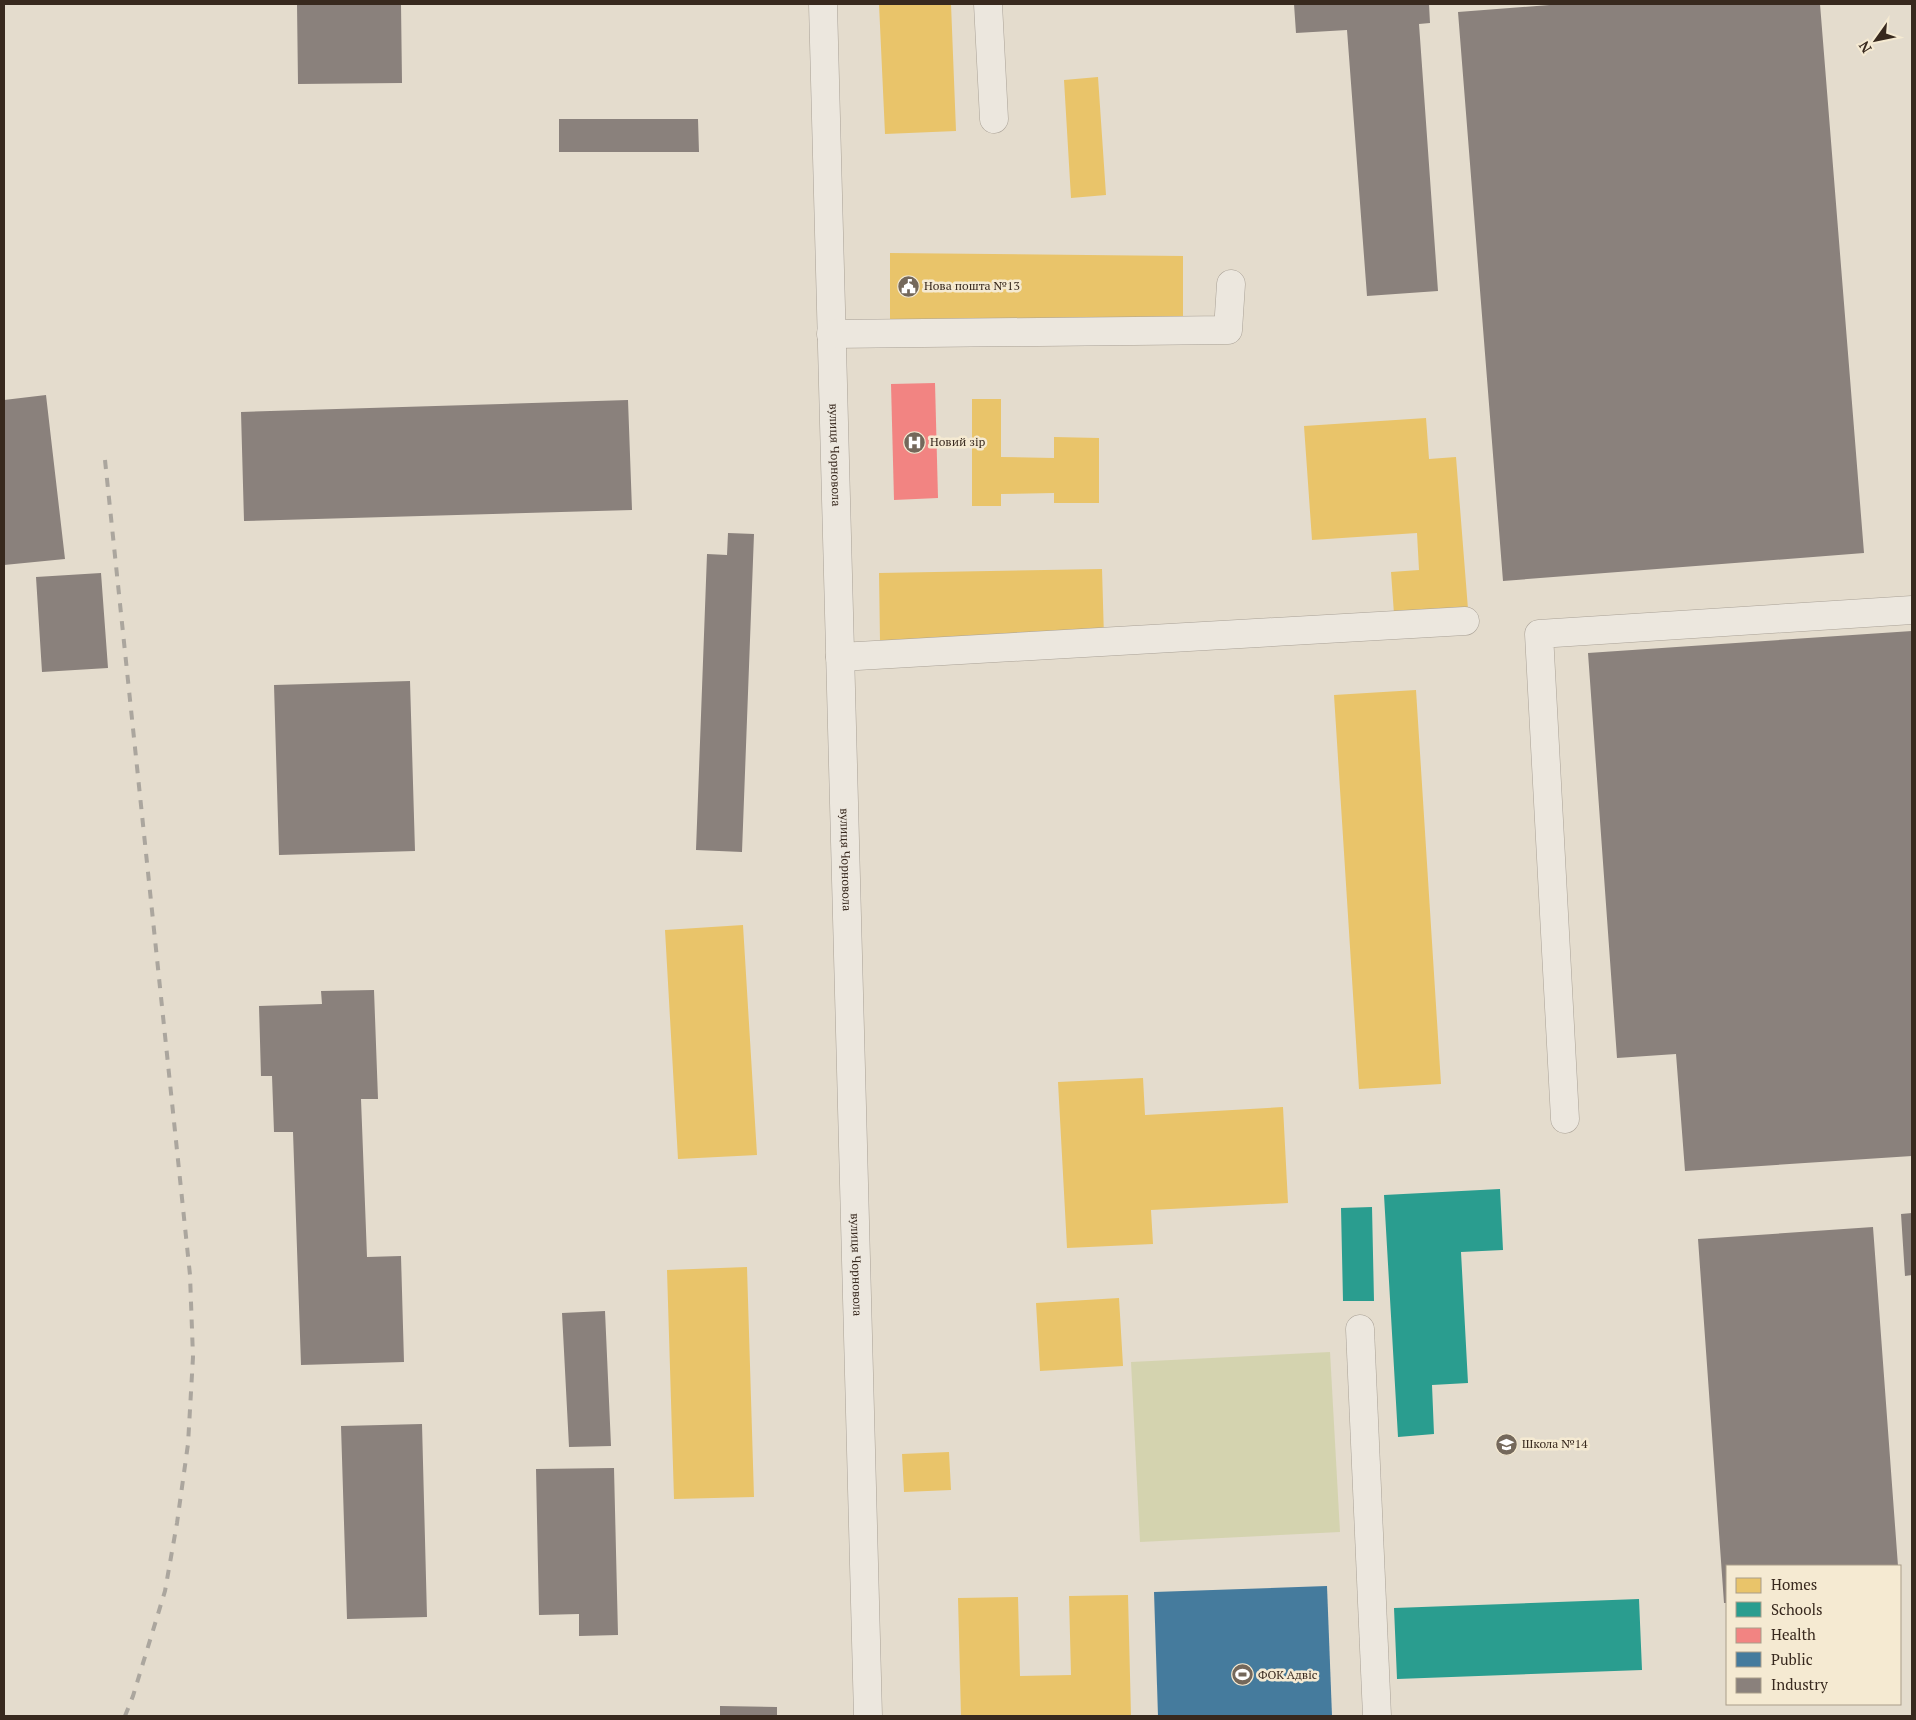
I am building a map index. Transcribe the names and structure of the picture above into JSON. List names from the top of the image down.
{
  "streets": {
    "street": ["вулиця Чорновола"]
  },
  "places": {
    "public building": ["Нова пошта №13"],
    "hospital": ["Новий зір"],
    "school or university": ["Школа №14"],
    "sports": ["ФОК Адвіс"]
  },
  "legend": [
    "Homes",
    "Schools",
    "Health",
    "Public",
    "Industry"
  ],
  "north": "bottom left"
}
